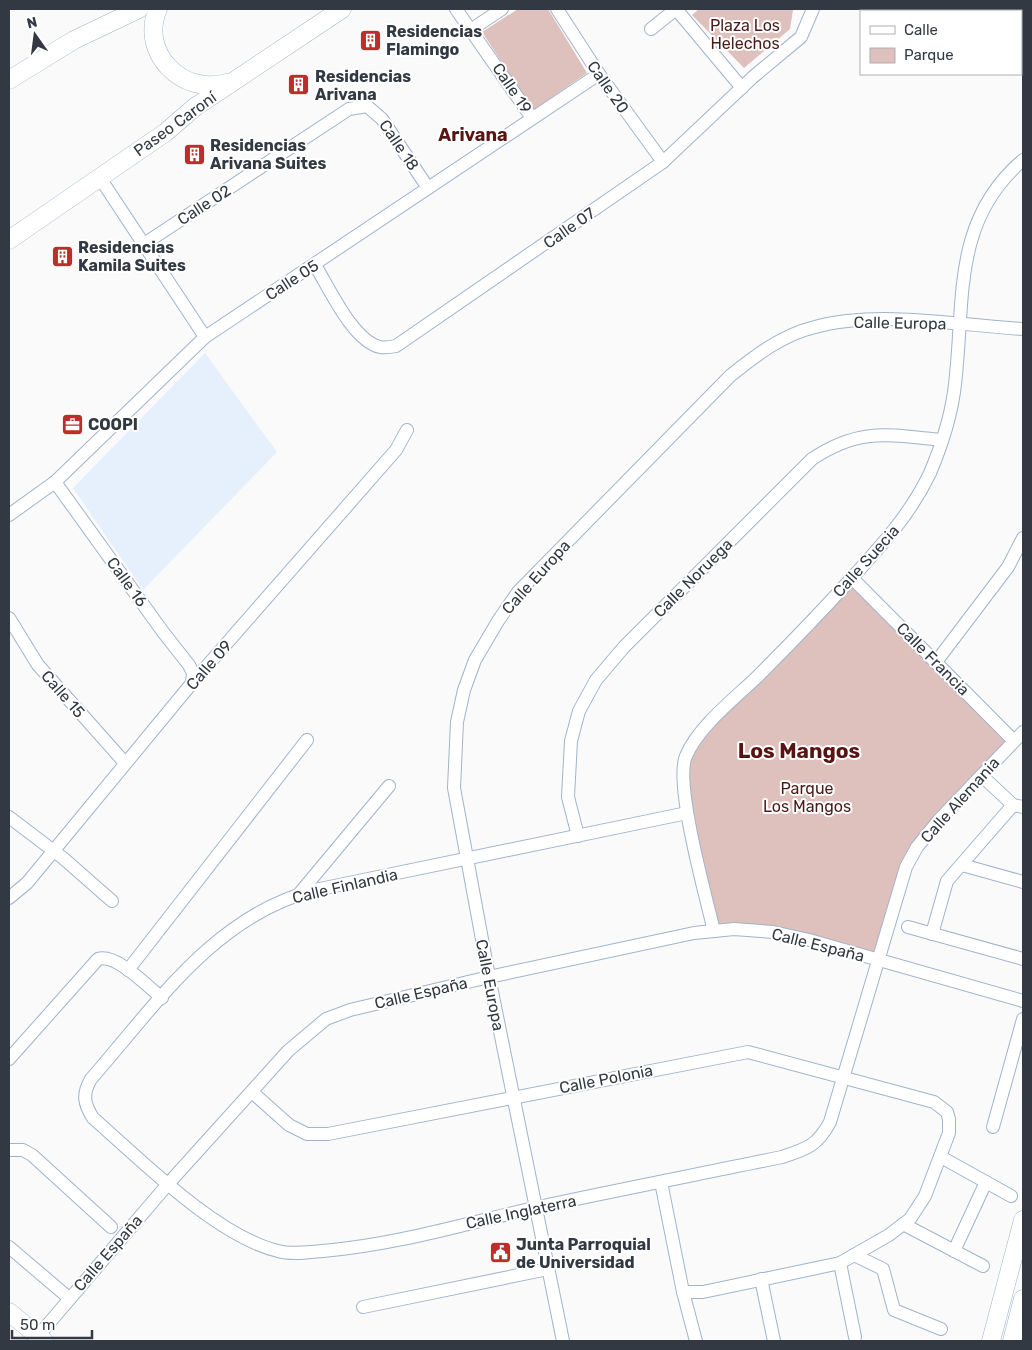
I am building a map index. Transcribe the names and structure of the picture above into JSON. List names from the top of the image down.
{
  "streets": {
    "street": [
      "Calle 20",
      "Calle 19",
      "Paseo Caroní",
      "Calle 18",
      "Calle 02",
      "Calle 07",
      "Calle 05",
      "Calle Europa",
      "Calle Suecia",
      "Calle Noruega",
      "Calle 16",
      "Calle Francia",
      "Calle 09",
      "Calle 15",
      "Calle Alemania",
      "Calle Finlandia",
      "Calle España",
      "Calle Polonia",
      "Calle Inglaterra"
    ]
  },
  "crossings": [
    ["Calle 20", "Calle 07"],
    ["Calle 20", "Calle 05"],
    ["Calle 19", "Calle 05"],
    ["Calle 18", "Calle 02"],
    ["Calle 18", "Calle 05"],
    ["Calle 07", "Calle 05"],
    ["Calle 05", "Calle 16"],
    ["Calle Europa", "Calle Suecia"],
    ["Calle Europa", "Calle Finlandia"],
    ["Calle Europa", "Calle España"],
    ["Calle Europa", "Calle Polonia"],
    ["Calle Europa", "Calle Inglaterra"],
    ["Calle Suecia", "Calle Noruega"],
    ["Calle Suecia", "Calle Francia"],
    ["Calle Suecia", "Calle Finlandia"],
    ["Calle Suecia", "Calle España"],
    ["Calle Noruega", "Calle Finlandia"],
    ["Calle 16", "Calle 09"],
    ["Calle Francia", "Calle Alemania"],
    ["Calle 09", "Calle 15"],
    ["Calle Alemania", "Calle España"],
    ["Calle Alemania", "Calle Inglaterra"],
    ["Calle Finlandia", "Calle Inglaterra"],
    ["Calle España", "Calle Polonia"],
    ["Calle España", "Calle Inglaterra"],
    ["Calle Polonia", "Calle Inglaterra"]
  ],
  "districts": ["Arivana", "Los Mangos"],
  "parks": ["Plaza Los Helechos", "Parque Los Mangos"],
  "places": {
    "building": [
      "Residencias Flamingo",
      "Residencias Arivana",
      "Residencias Arivana Suites",
      "Residencias Kamila Suites"
    ],
    "office": ["COOPI"],
    "public building": ["Junta Parroquial de Universidad"]
  },
  "legend": ["Calle", "Parque"],
  "scale_bar": "50 m",
  "north": "top"
}
